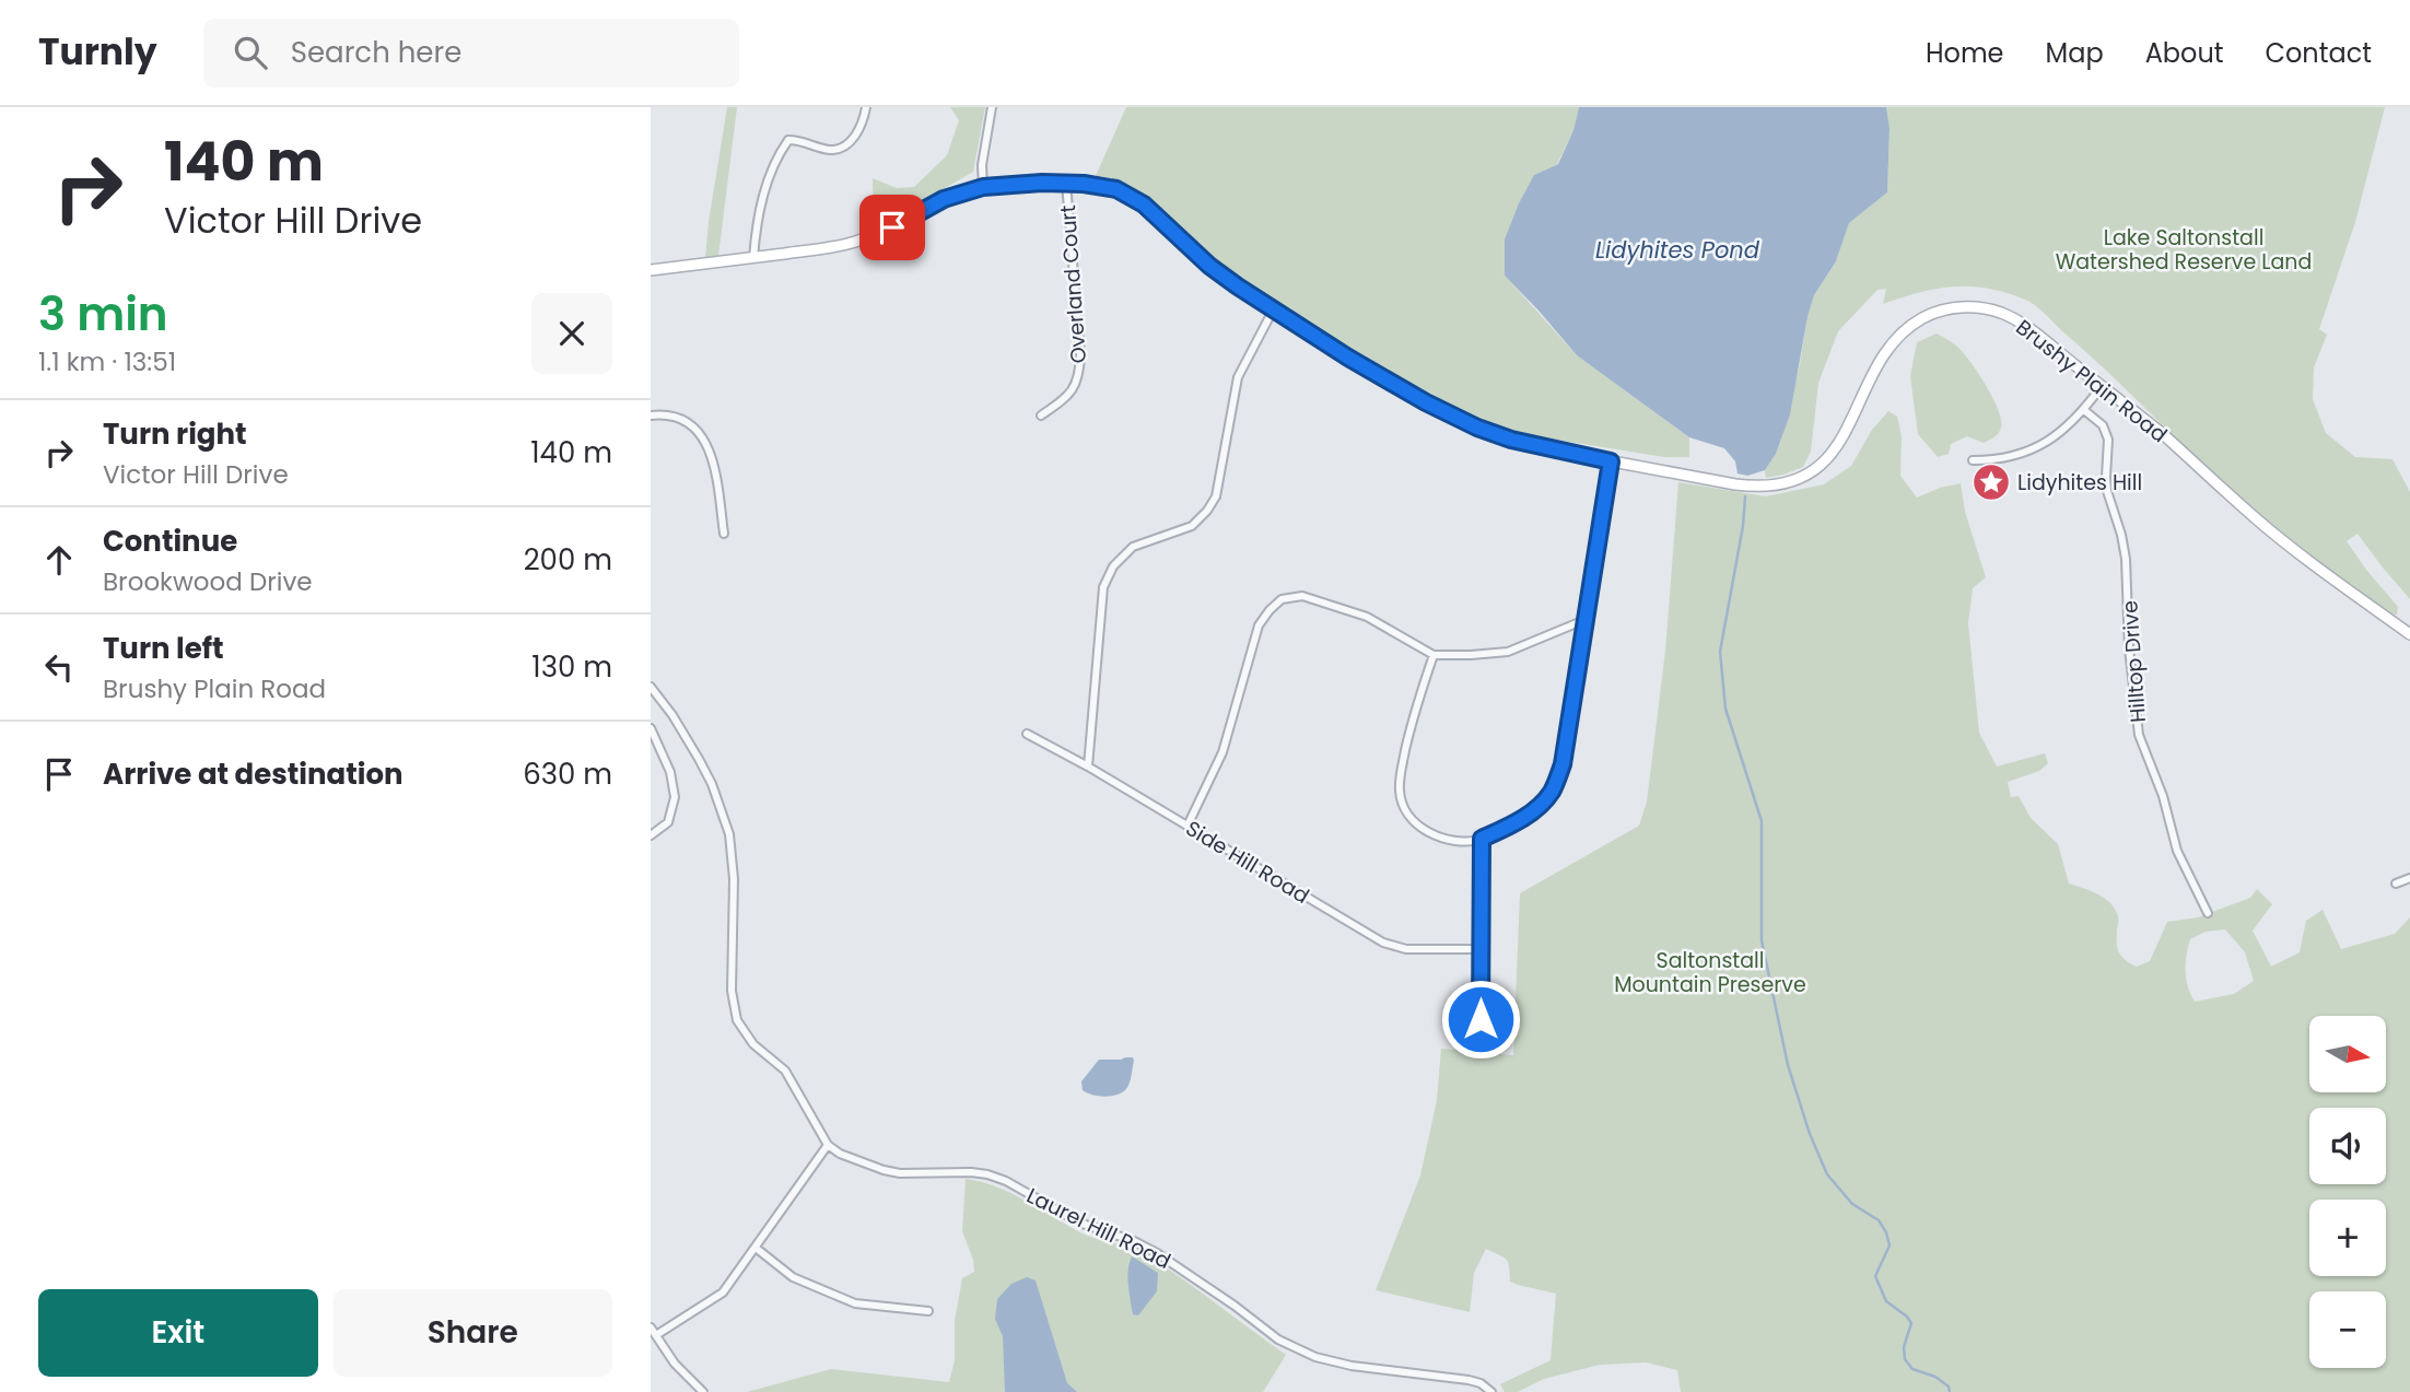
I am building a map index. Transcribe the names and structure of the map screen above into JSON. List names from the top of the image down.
{
  "streets": {
    "main road": ["Brushy Plain Road"],
    "street": [
      "Overland Court",
      "Hilltop Drive",
      "Side Hill Road",
      "Laurel Hill Road"
    ]
  },
  "crossings": [
    ["Overland Court", "Brushy Plain Road"]
  ],
  "water": ["Lidyhites Pond"],
  "parks": ["Lake Saltonstall Watershed Reserve Land", "Saltonstall Mountain Preserve"],
  "places": {
    "place": ["Lidyhites Hill"]
  },
  "north": "right",
  "page": {
    "header": "Turnly",
    "search": "Search here",
    "nav": [
      "Home",
      "Map",
      "About",
      "Contact"
    ],
    "turn": ["140 m", "Victor Hill Drive"],
    "heading": ["3 min", "1.1 km · 13:51"],
    "list": [
      {
        "name": "Turn right",
        "note": "Victor Hill Drive",
        "value": "140 m"
      },
      {
        "name": "Continue",
        "note": "Brookwood Drive",
        "value": "200 m"
      },
      {
        "name": "Turn left",
        "note": "Brushy Plain Road",
        "value": "130 m"
      },
      {
        "name": "Arrive at destination",
        "value": "630 m"
      }
    ],
    "map_buttons": ["+", "−"],
    "buttons": ["Exit", "Share"]
  }
}
